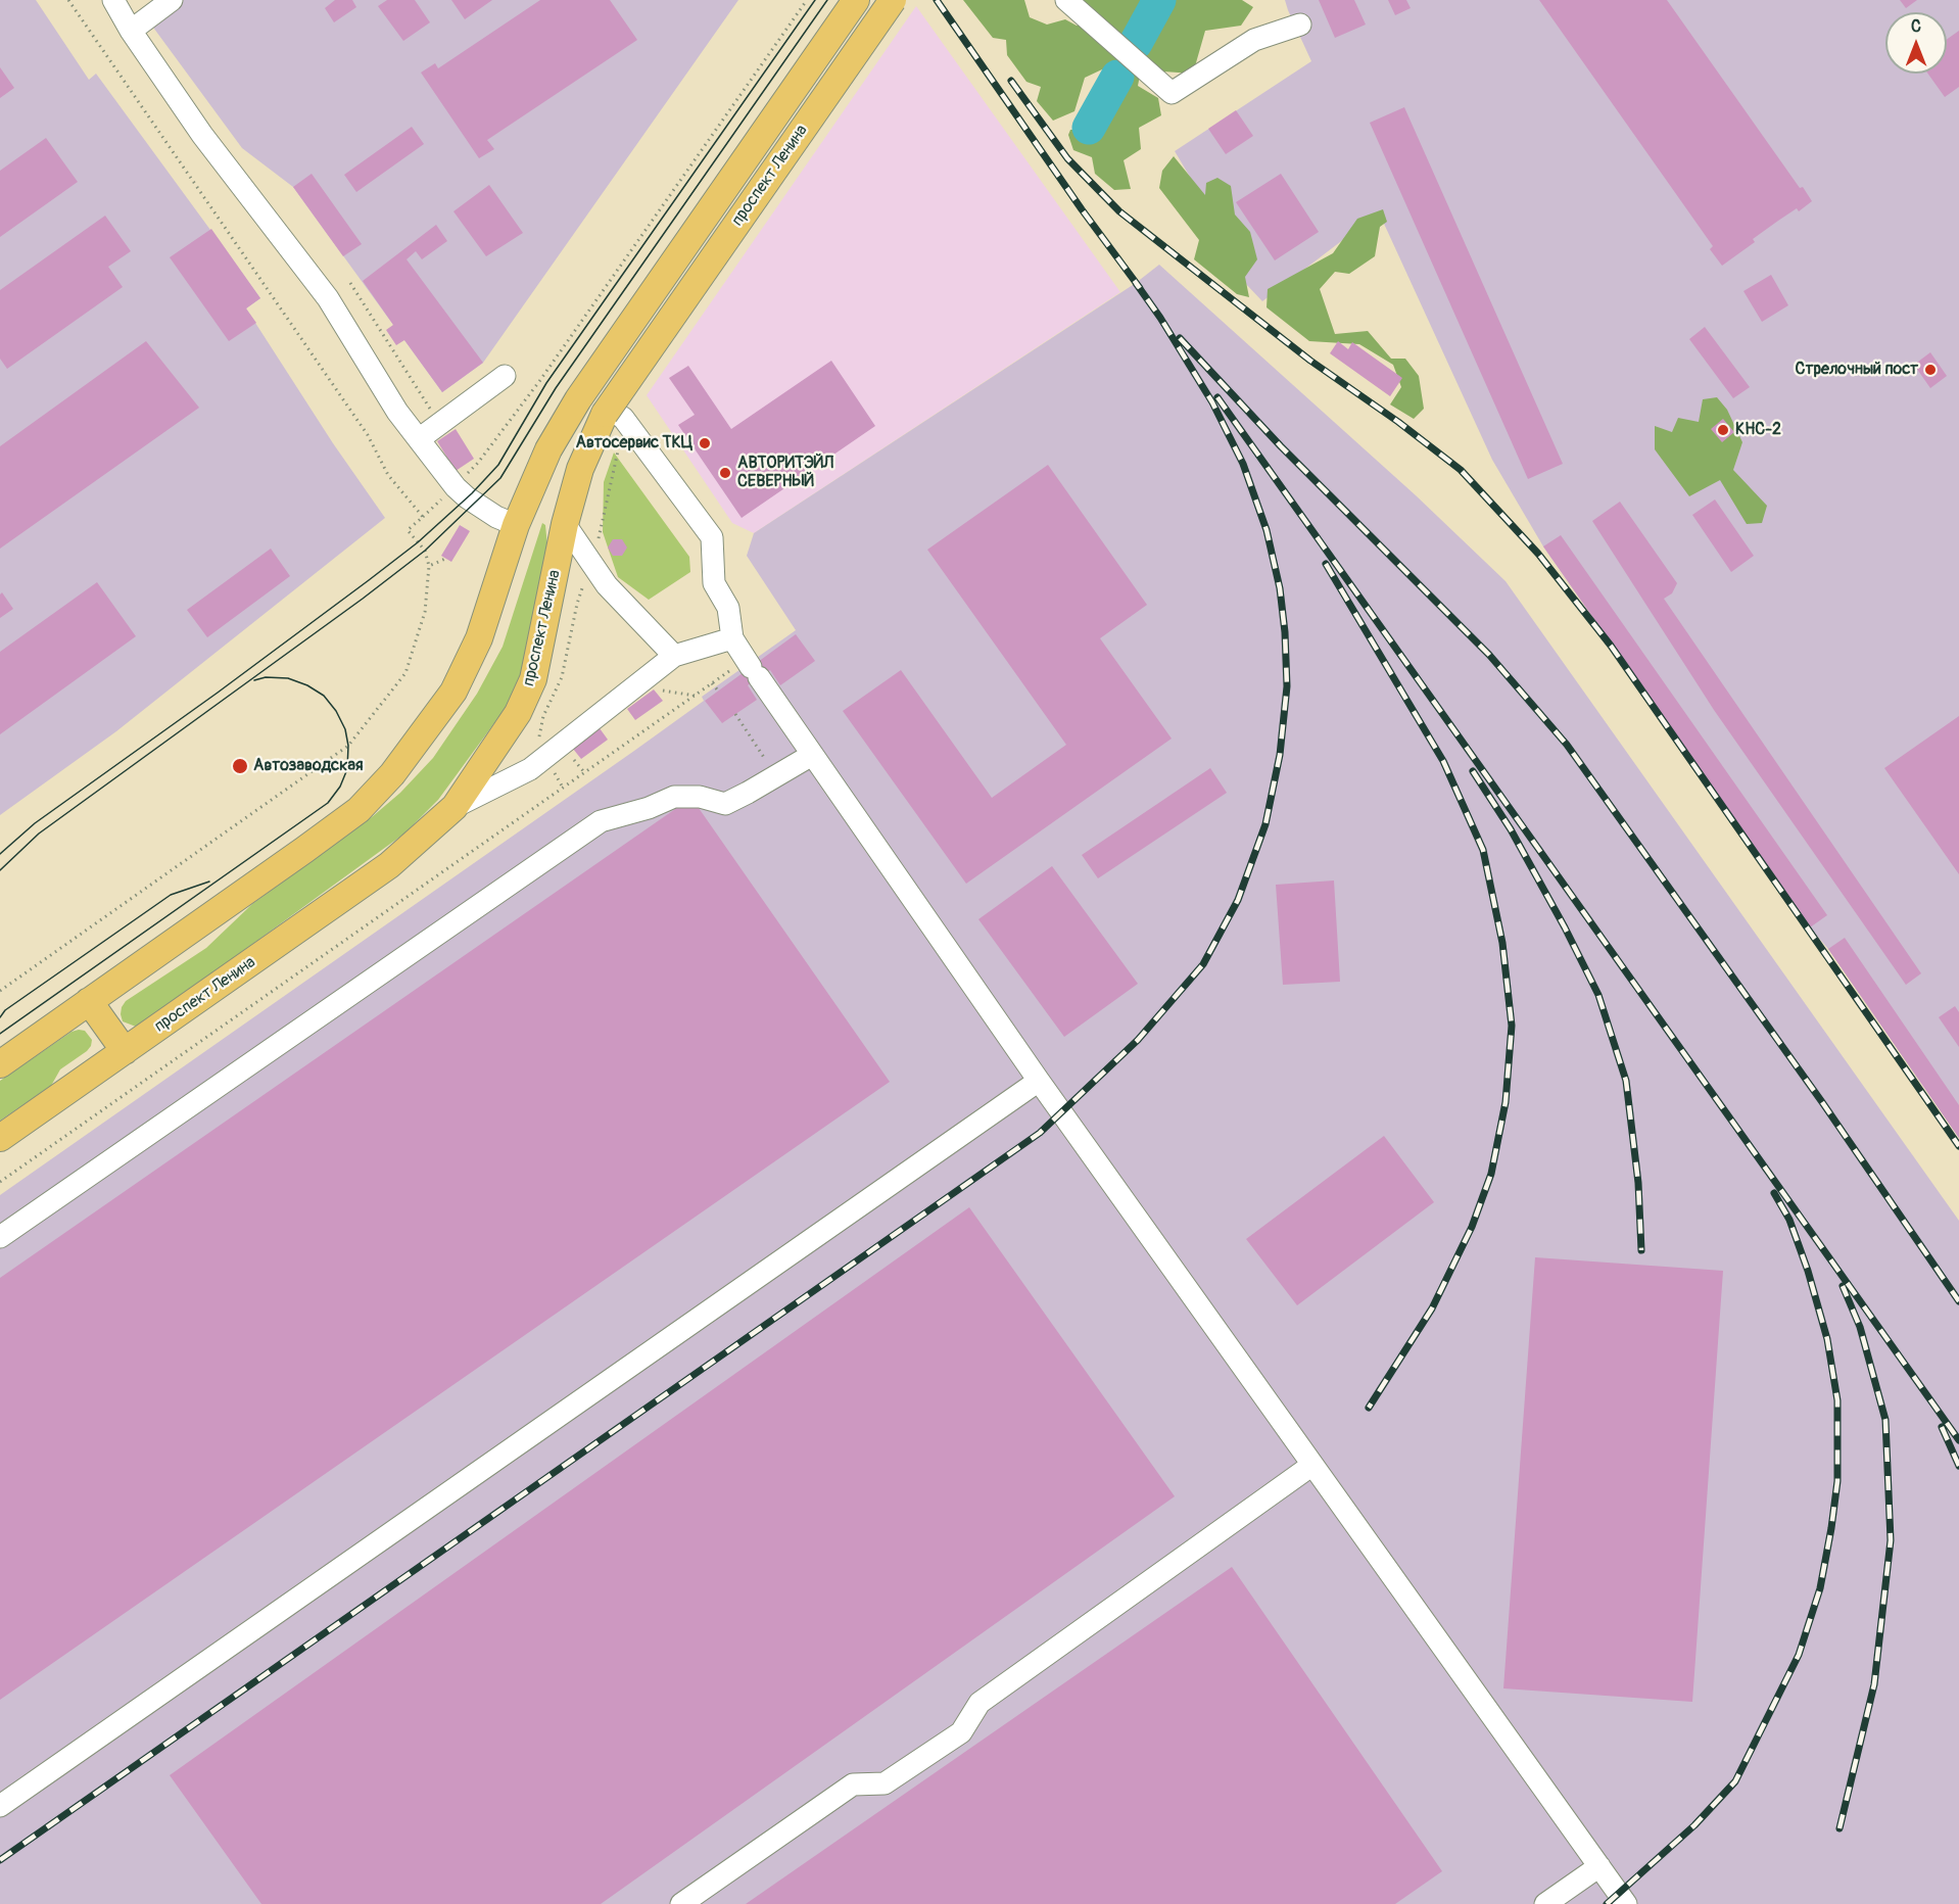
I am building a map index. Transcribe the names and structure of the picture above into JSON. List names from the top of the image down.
{
  "streets": {
    "main road": ["проспект Ленина"]
  },
  "places": [
    "Стрелочный пост",
    "КНС-2",
    "Автосервис ТКЦ",
    "АВТОРИТЭЙЛ СЕВЕРНЫЙ",
    "Автозаводская"
  ],
  "north": "top"
}
